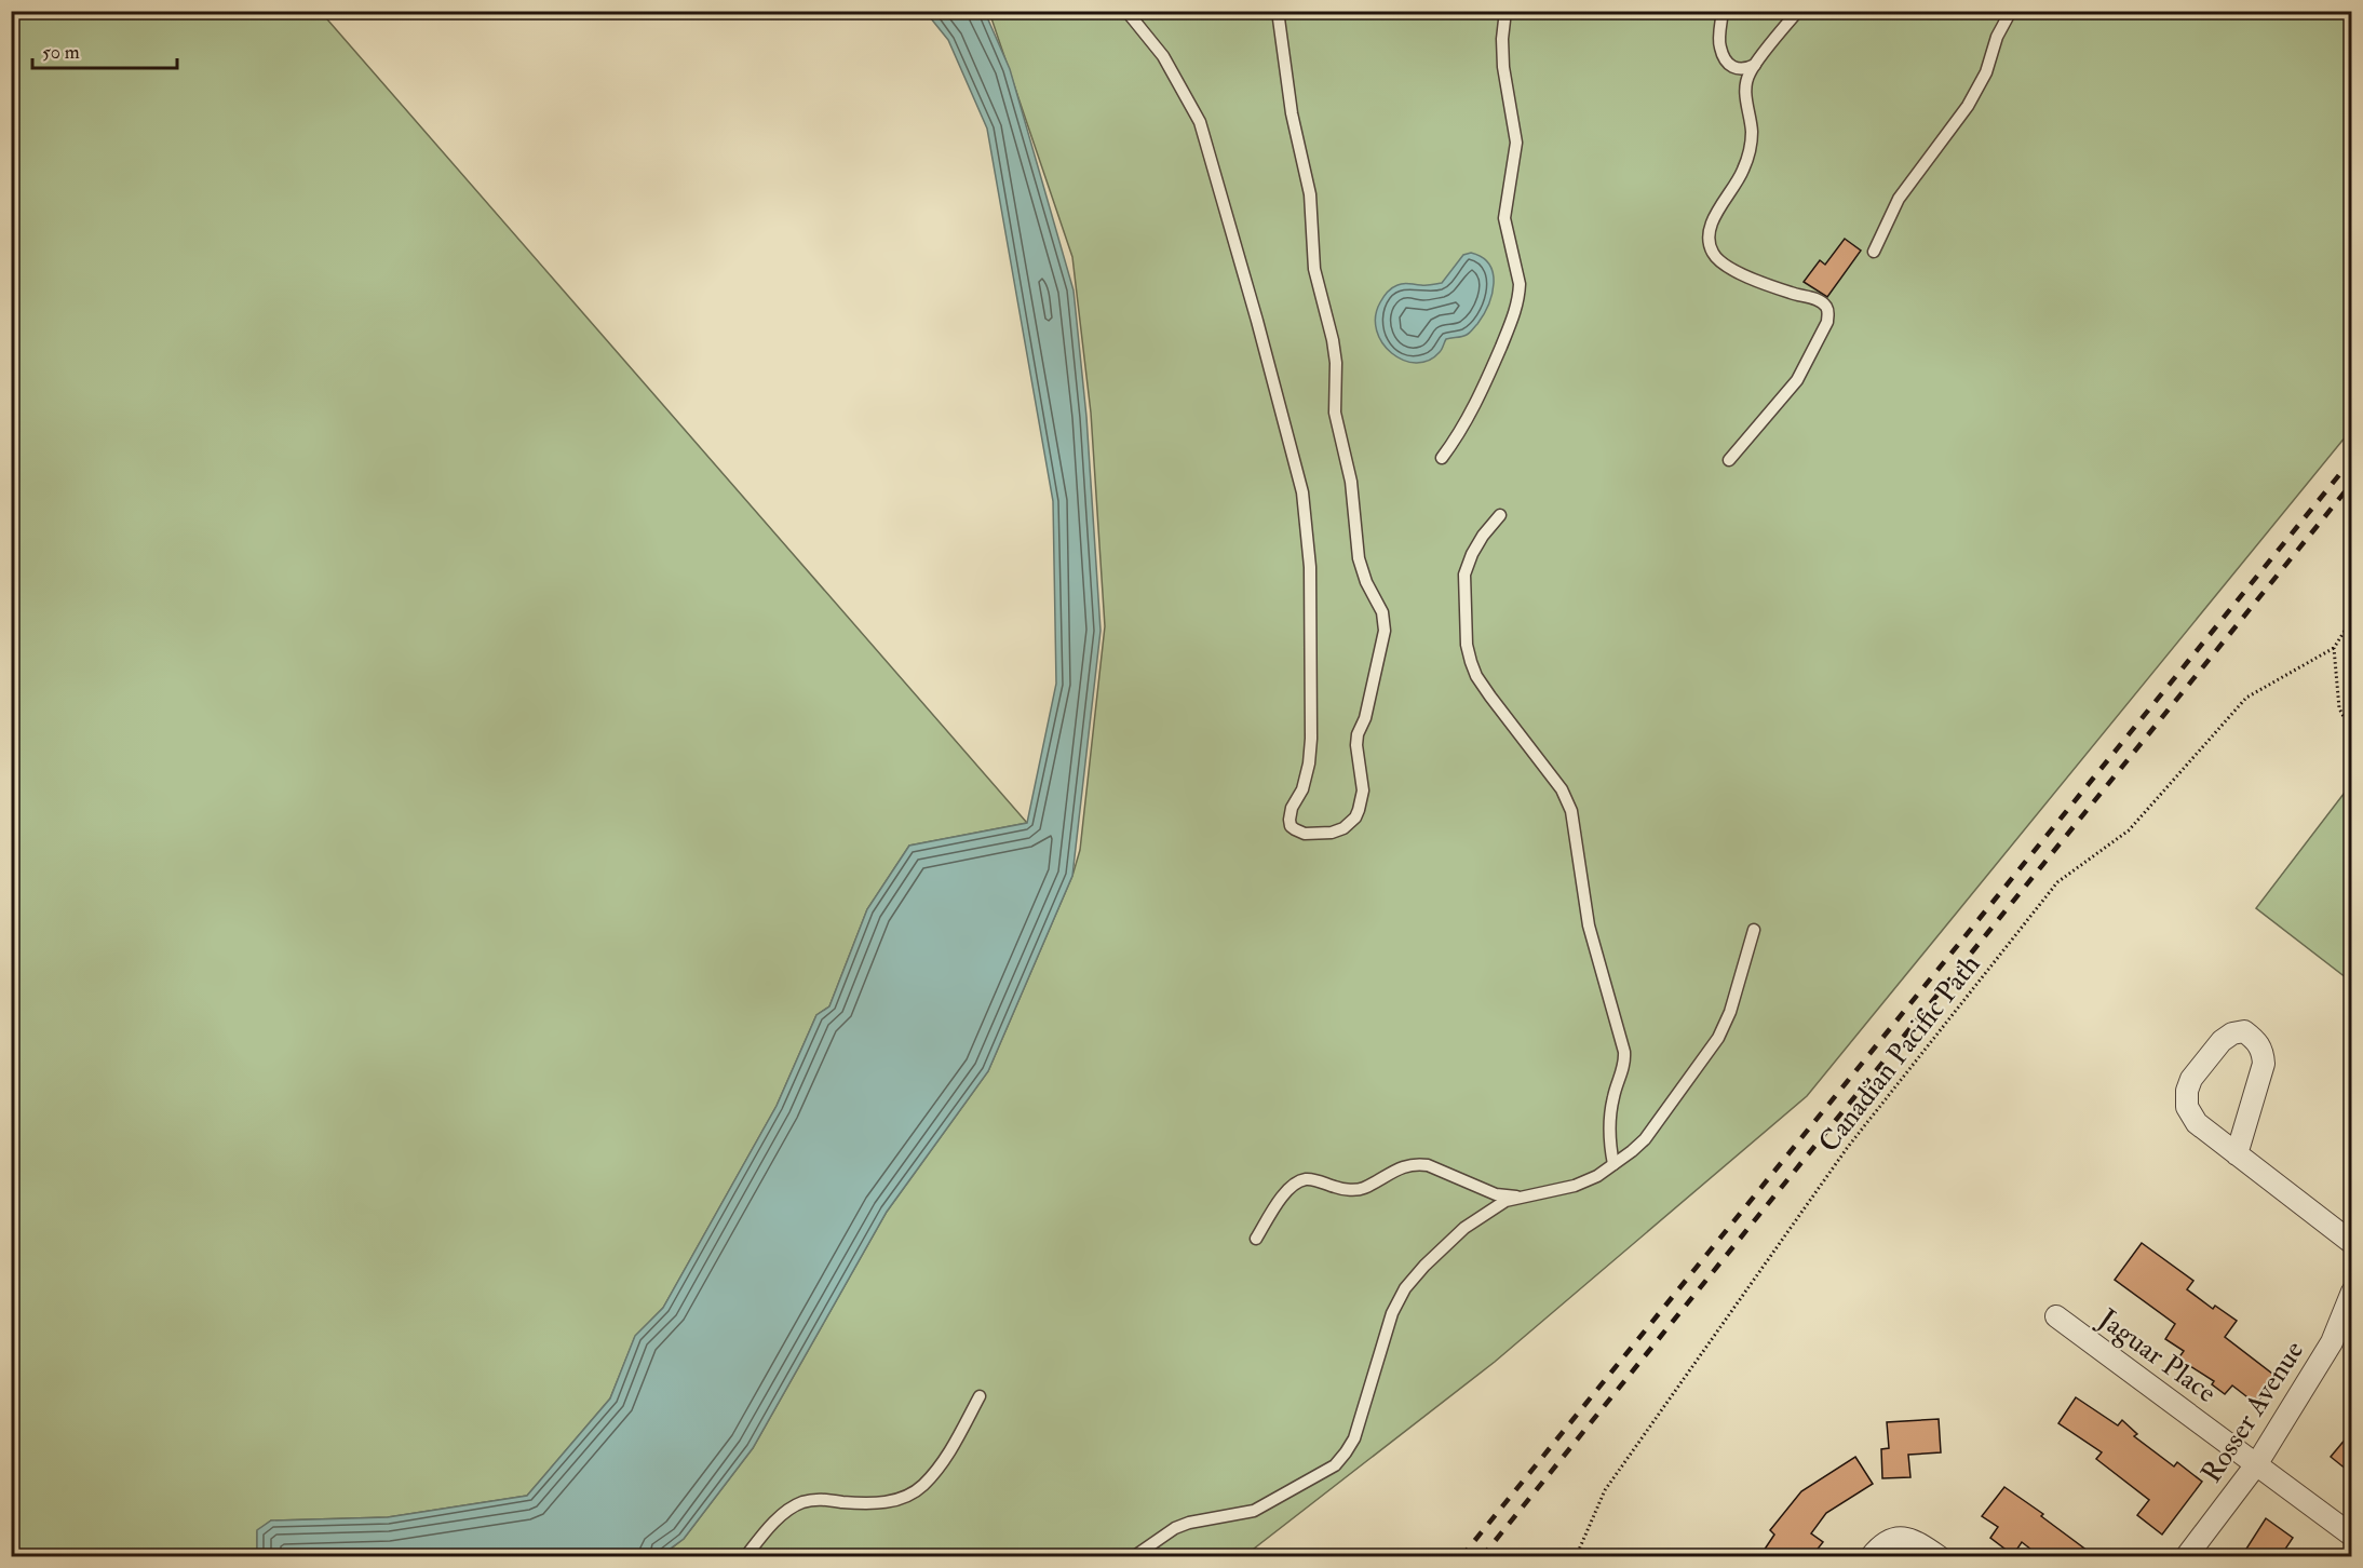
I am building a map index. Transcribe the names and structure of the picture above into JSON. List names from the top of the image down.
{
  "streets": {
    "street": ["Jaguar Place", "Rosser Avenue"],
    "path": ["Canadian Pacific Path"]
  },
  "crossings": [
    ["Jaguar Place", "Rosser Avenue"]
  ],
  "scale_bar": "50 m"
}
